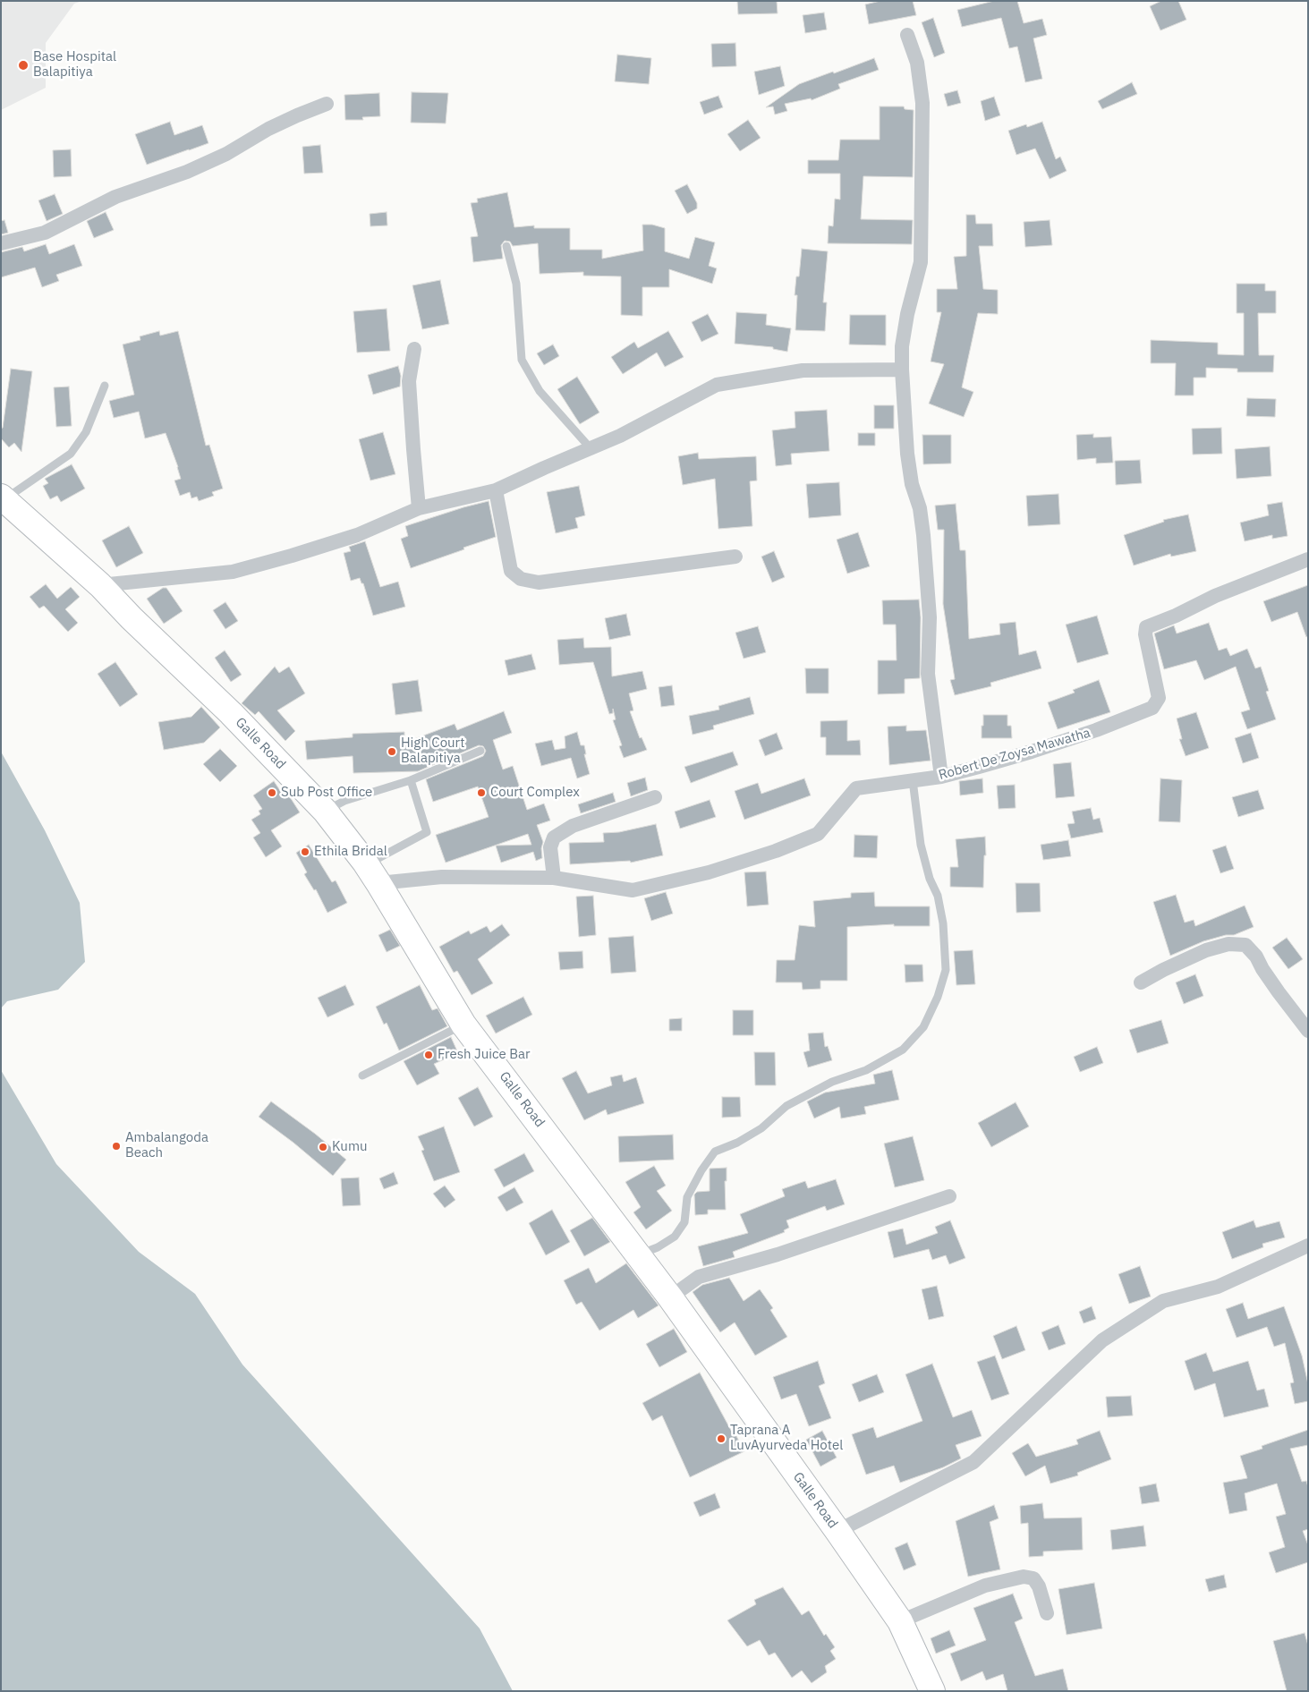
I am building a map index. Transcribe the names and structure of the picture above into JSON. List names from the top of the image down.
{
  "streets": {
    "highway": ["Galle Road"],
    "street": ["Robert De Zoysa Mawatha"]
  },
  "crossings": [
    ["Galle Road", "Robert De Zoysa Mawatha"]
  ],
  "places": [
    "Base Hospital Balapitiya",
    "High Court Balapitiya",
    "Sub Post Office",
    "Court Complex",
    "Ethila Bridal",
    "Fresh Juice Bar",
    "Ambalangoda Beach",
    "Kumu",
    "Taprana A LuvAyurveda Hotel"
  ]
}
